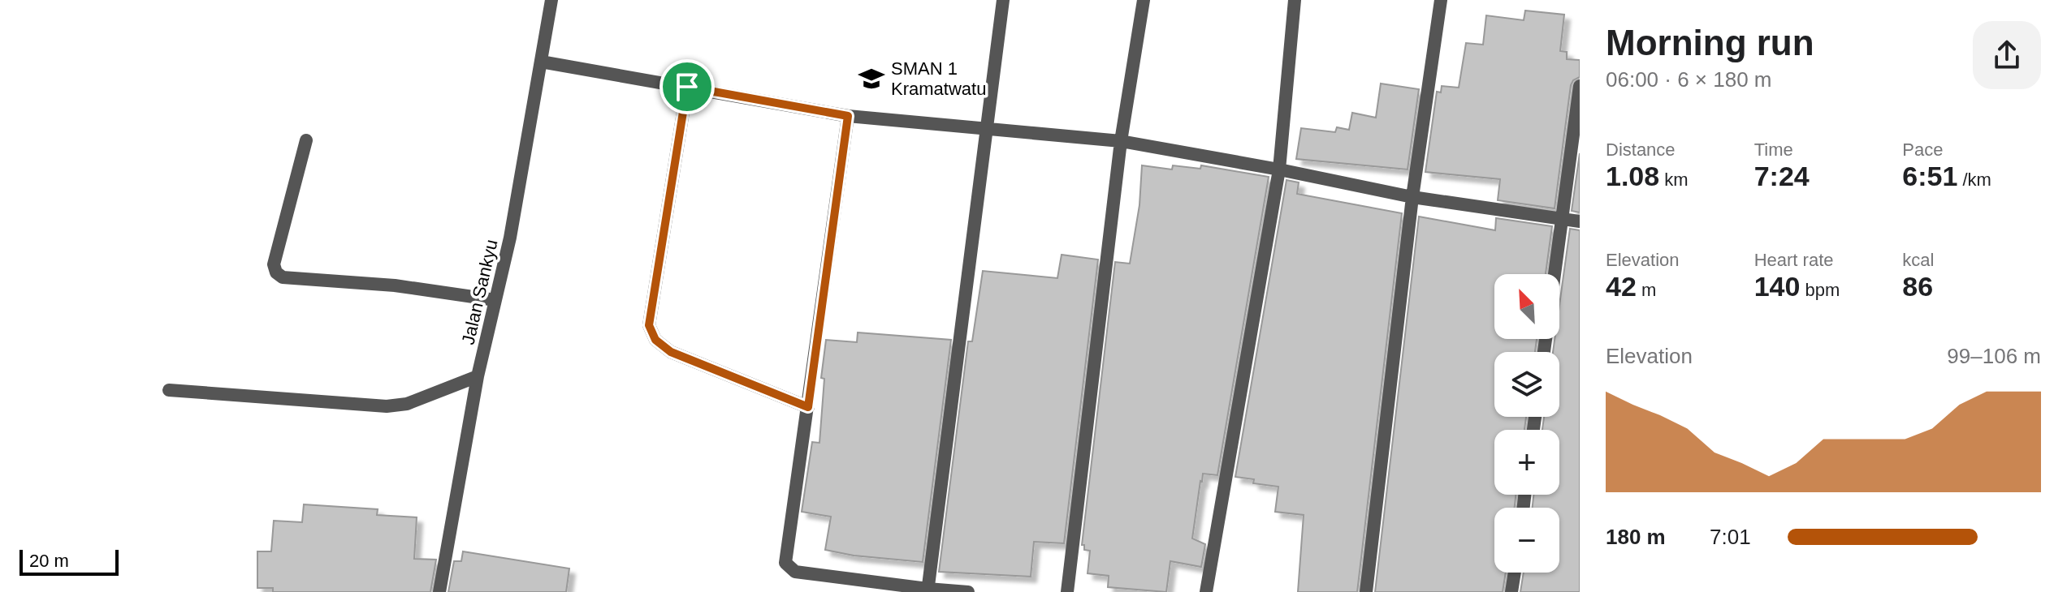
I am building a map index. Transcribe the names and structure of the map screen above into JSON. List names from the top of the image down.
{
  "streets": {
    "street": ["Jalan Sankyu"]
  },
  "places": {
    "school or university": ["SMAN 1 Kramatwatu"]
  },
  "scale_bar": "20 m",
  "north": "top left",
  "page": {
    "heading": ["Morning run", "06:00 · 6 × 180 m"],
    "stats": [
      ["Distance", "1.08 km"],
      ["Time", "7:24"],
      ["Pace", "6:51 /km"],
      ["Elevation", "42 m"],
      ["Heart rate", "140 bpm"],
      ["kcal", "86"]
    ],
    "map_buttons": ["+", "−"],
    "chart": ["Elevation", "99–106 m"],
    "list": [
      {
        "name": "180 m",
        "note": "7:01"
      }
    ],
    "scale": "20 m"
  }
}
